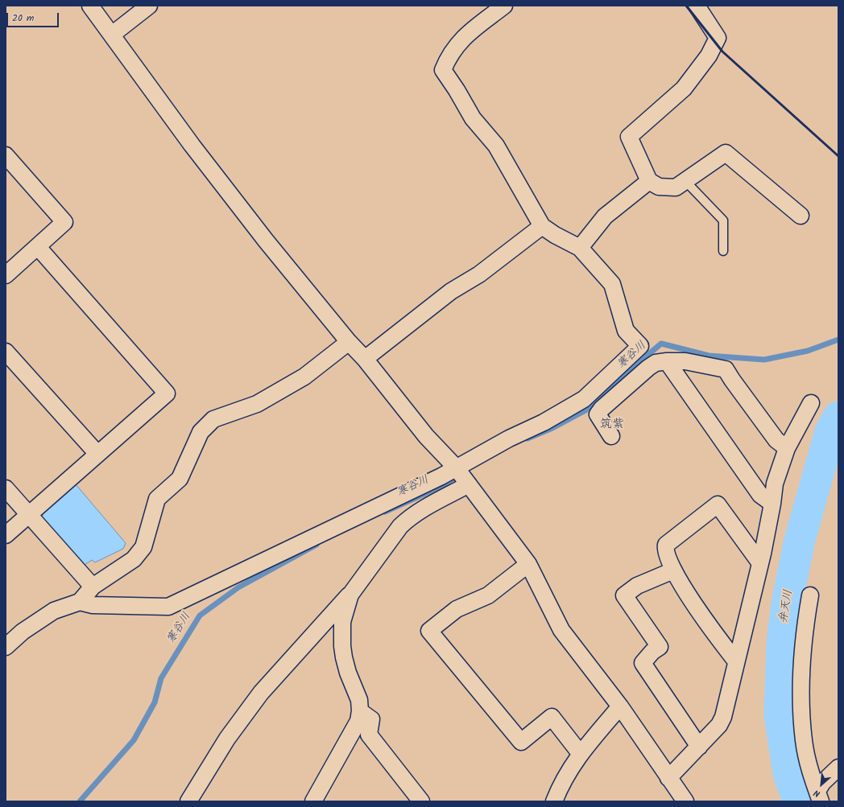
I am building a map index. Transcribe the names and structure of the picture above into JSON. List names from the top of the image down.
{
  "districts": ["筑紫"],
  "water": ["寒谷川", "弁天川"],
  "scale_bar": "20 m",
  "north": "bottom left"
}
